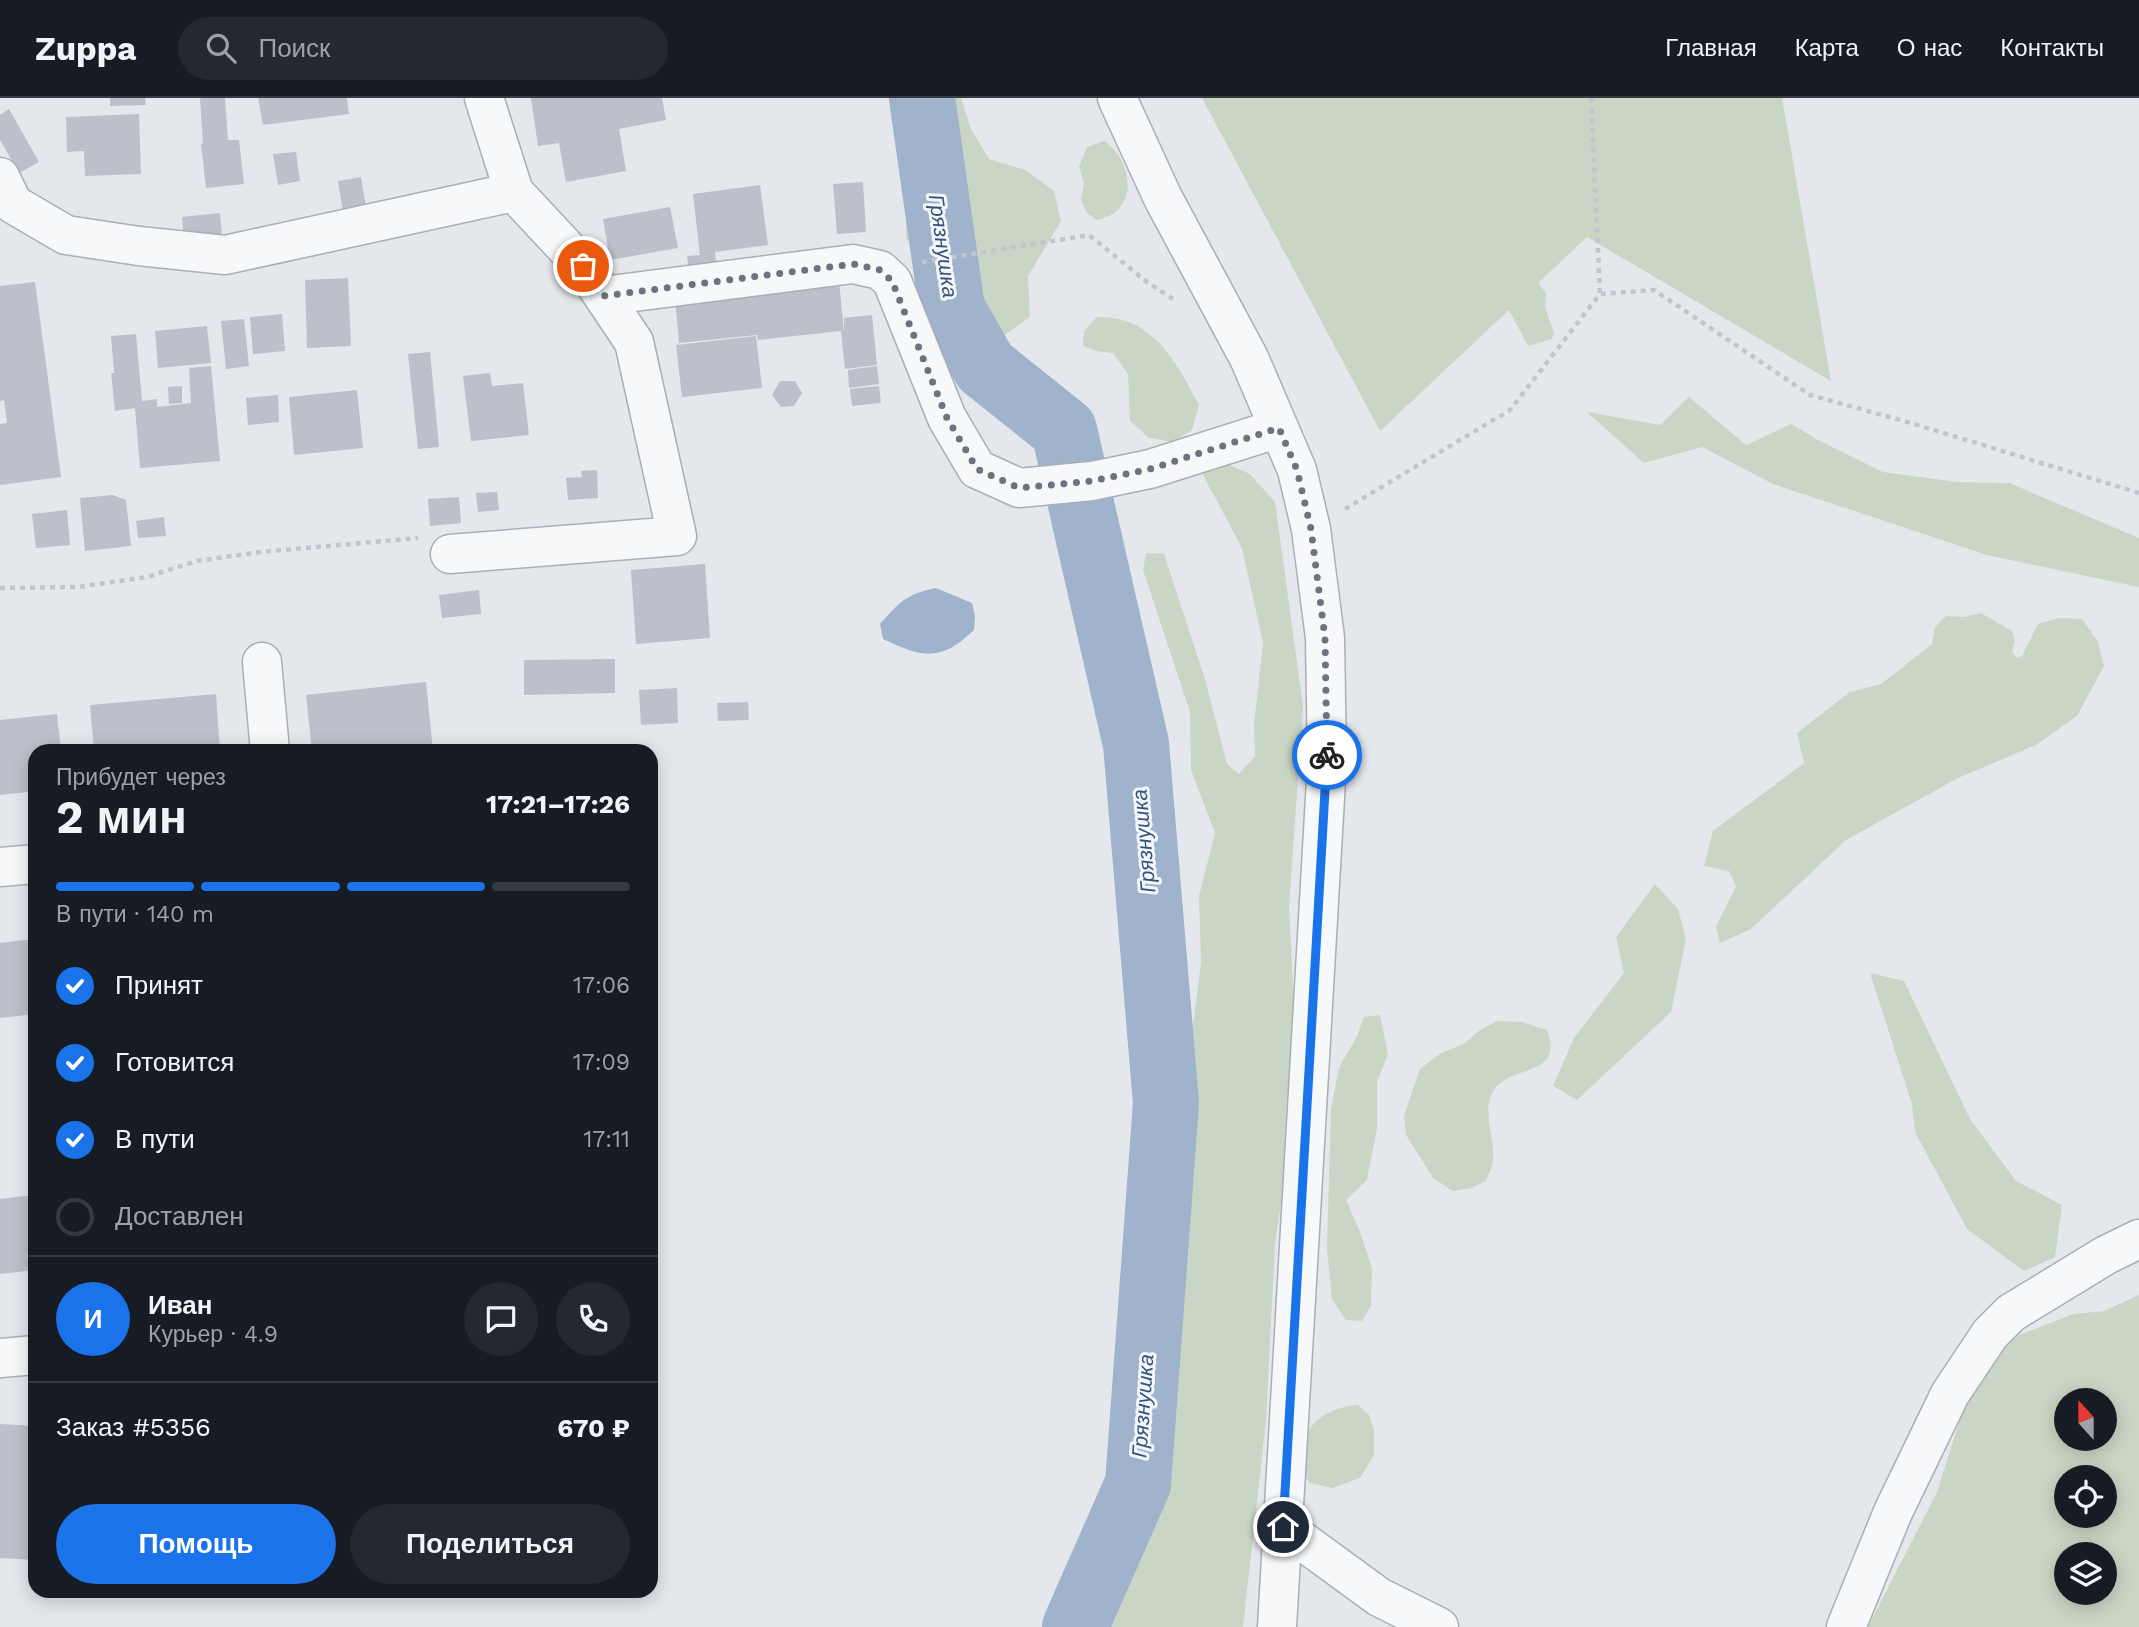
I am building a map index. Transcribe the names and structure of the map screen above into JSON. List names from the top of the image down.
{
  "water": ["Грязнушка"],
  "north": "top",
  "page": {
    "header": "Zuppa",
    "search": "Поиск",
    "nav": [
      "Главная",
      "Карта",
      "О нас",
      "Контакты"
    ],
    "heading": ["2 мин", "Прибудет через", "17:21–17:26"],
    "panel": [
      "Иван",
      "Курьер · 4.9",
      "Заказ #5356",
      "670 ₽"
    ],
    "bar": "В пути · 140 m",
    "list": [
      ["Принят", "17:06"],
      ["Готовится", "17:09"],
      ["В пути", "17:11"],
      "Доставлен"
    ],
    "round": "И",
    "buttons": ["Помощь", "Поделиться"]
  }
}
